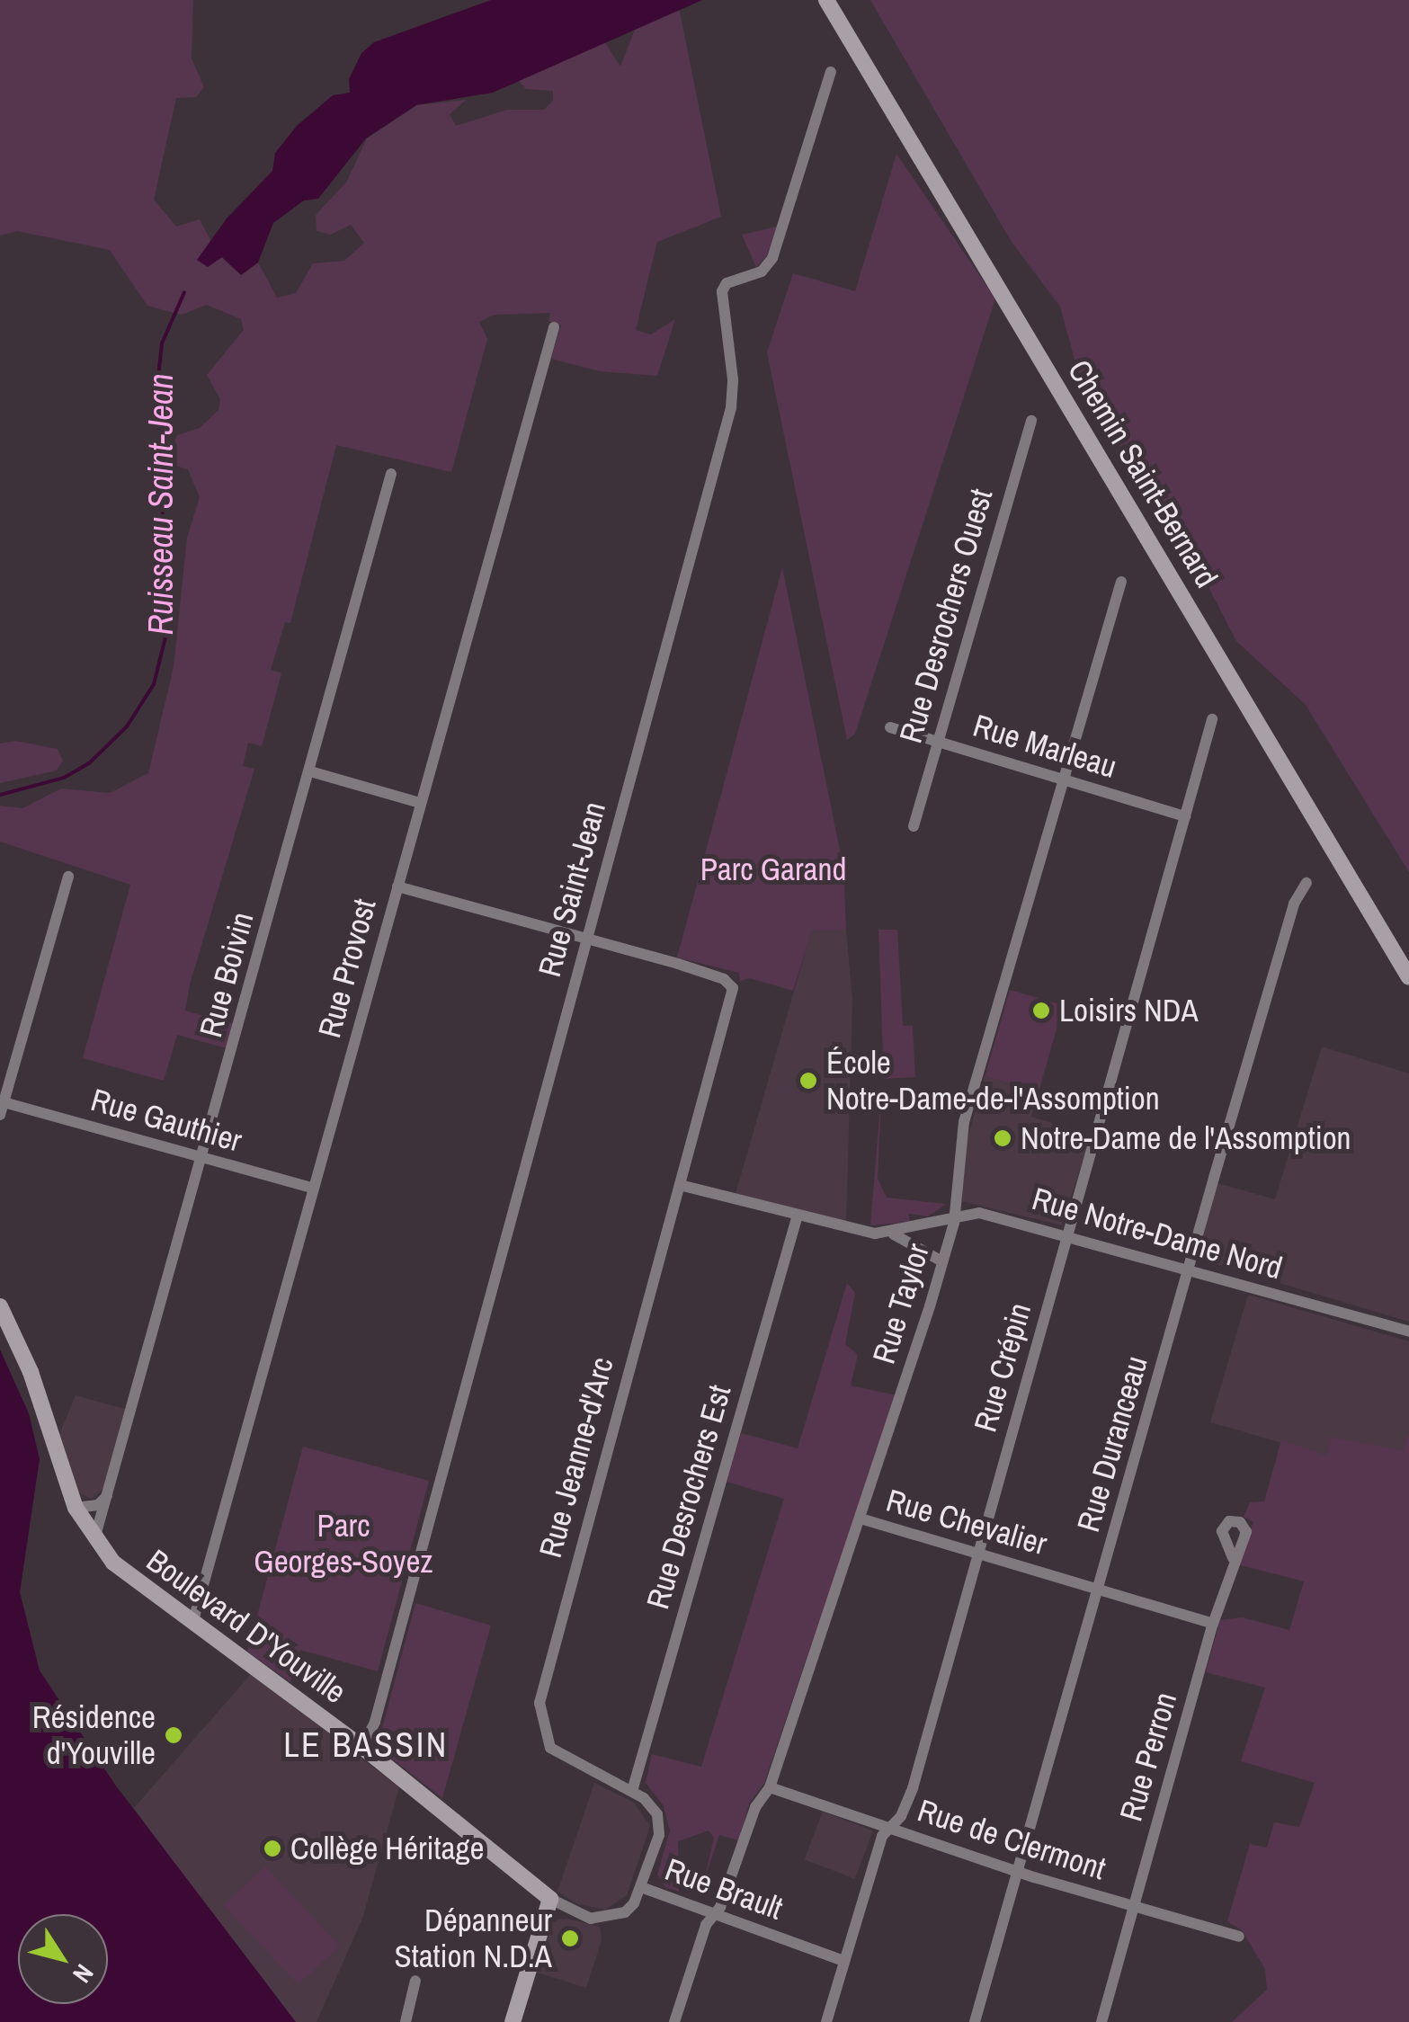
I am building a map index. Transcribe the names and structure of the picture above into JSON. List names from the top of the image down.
{
  "streets": {
    "street": [
      "Chemin Saint-Bernard",
      "Rue Desrochers Ouest",
      "Rue Marleau",
      "Rue Saint-Jean",
      "Rue Provost",
      "Rue Boivin",
      "Rue Gauthier",
      "Rue Notre-Dame Nord",
      "Rue Taylor",
      "Rue Crépin",
      "Rue Duranceau",
      "Rue Jeanne-d'Arc",
      "Rue Desrochers Est",
      "Rue Chevalier",
      "Boulevard D'Youville",
      "Rue Perron",
      "Rue de Clermont",
      "Rue Brault"
    ]
  },
  "crossings": [
    ["Rue Desrochers Ouest", "Rue Marleau"],
    ["Rue Marleau", "Rue Taylor"],
    ["Rue Marleau", "Rue Crépin"],
    ["Rue Saint-Jean", "Rue Jeanne-d'Arc"],
    ["Rue Saint-Jean", "Boulevard D'Youville"],
    ["Rue Provost", "Rue Gauthier"],
    ["Rue Provost", "Boulevard D'Youville"],
    ["Rue Boivin", "Rue Gauthier"],
    ["Rue Boivin", "Boulevard D'Youville"],
    ["Rue Notre-Dame Nord", "Rue Taylor"],
    ["Rue Notre-Dame Nord", "Rue Crépin"],
    ["Rue Notre-Dame Nord", "Rue Duranceau"],
    ["Rue Notre-Dame Nord", "Rue Jeanne-d'Arc"],
    ["Rue Notre-Dame Nord", "Rue Desrochers Est"],
    ["Rue Taylor", "Rue Chevalier"],
    ["Rue Taylor", "Rue de Clermont"],
    ["Rue Taylor", "Rue Brault"],
    ["Rue Crépin", "Rue Chevalier"],
    ["Rue Crépin", "Rue de Clermont"],
    ["Rue Crépin", "Rue Brault"],
    ["Rue Duranceau", "Rue Chevalier"],
    ["Rue Duranceau", "Rue de Clermont"],
    ["Rue Jeanne-d'Arc", "Rue Desrochers Est"],
    ["Rue Jeanne-d'Arc", "Rue Brault"],
    ["Rue Chevalier", "Rue Perron"],
    ["Boulevard D'Youville", "Rue Brault"],
    ["Rue Perron", "Rue de Clermont"]
  ],
  "districts": ["LE BASSIN"],
  "water": ["Ruisseau Saint-Jean"],
  "parks": ["Parc Garand", "Parc Georges-Soyez"],
  "places": [
    "Loisirs NDA",
    "École Notre-Dame-de-l'Assomption",
    "Notre-Dame de l'Assomption",
    "Résidence d'Youville",
    "Collège Héritage",
    "Dépanneur Station N.D.A"
  ],
  "north": "bottom right"
}
